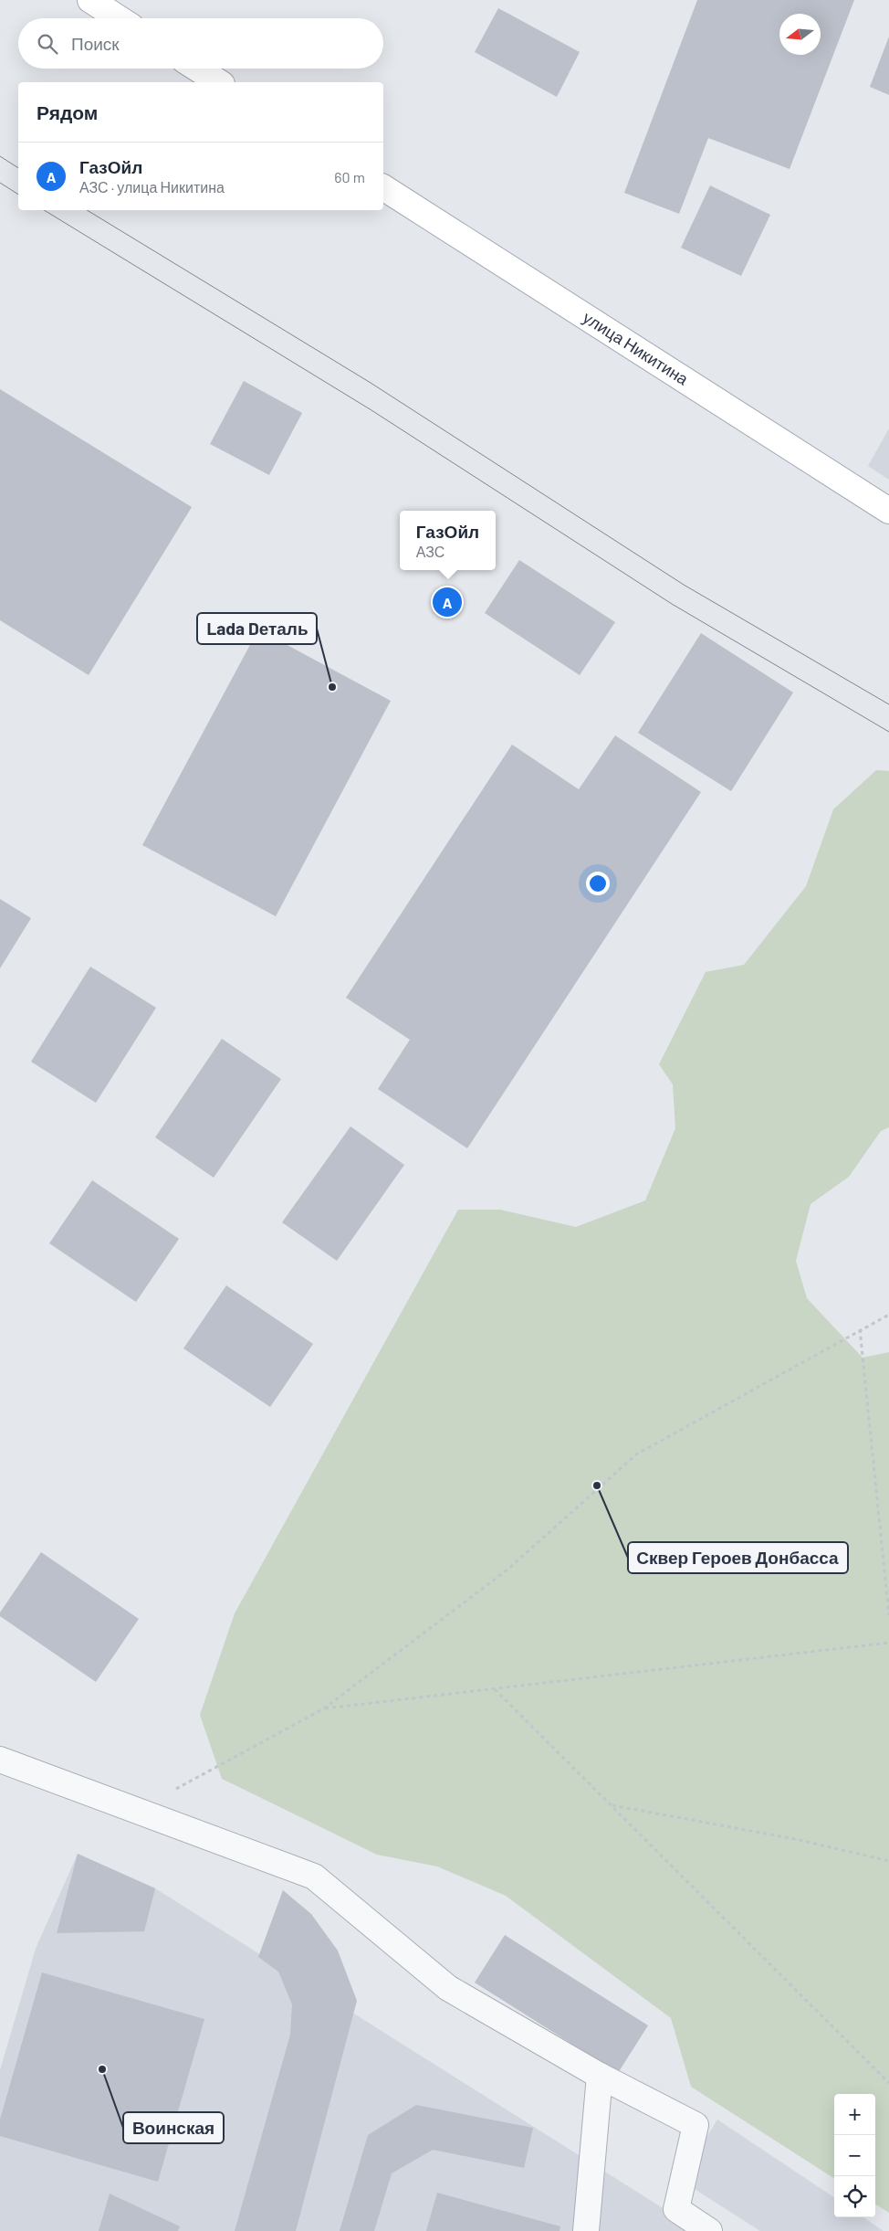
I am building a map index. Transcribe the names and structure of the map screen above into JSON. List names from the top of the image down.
{
  "streets": {
    "main road": ["улица Никитина"]
  },
  "places": ["Lada Dеталь", "Сквер Героев Донбасса", "Воинская"],
  "north": "left",
  "page": {
    "search": "Поиск",
    "heading": "Рядом",
    "list": [
      {
        "mark": "A",
        "name": "ГазОйл",
        "note": "АЗС · улица Никитина",
        "value": "60 m"
      }
    ],
    "popup": ["ГазОйл", "АЗС"],
    "pins": "A",
    "map_buttons": ["+", "−"]
  }
}
